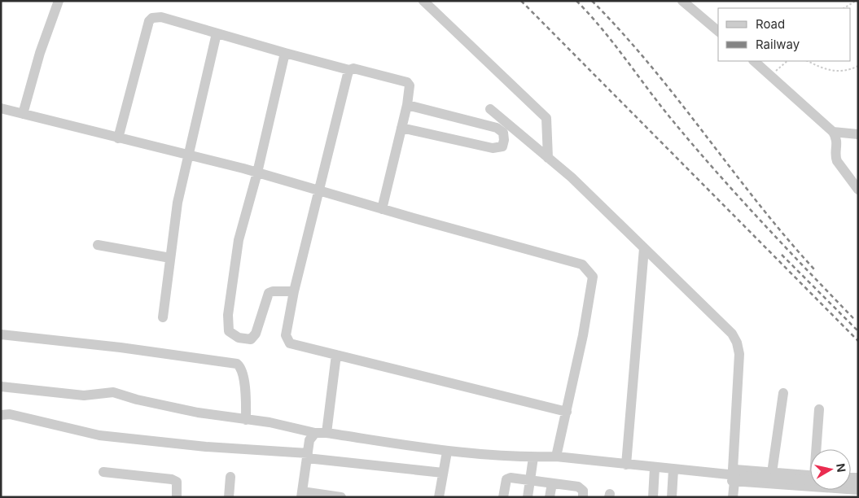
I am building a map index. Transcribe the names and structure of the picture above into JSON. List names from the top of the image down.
{
  "legend": ["Road", "Railway"],
  "north": "right"
}
